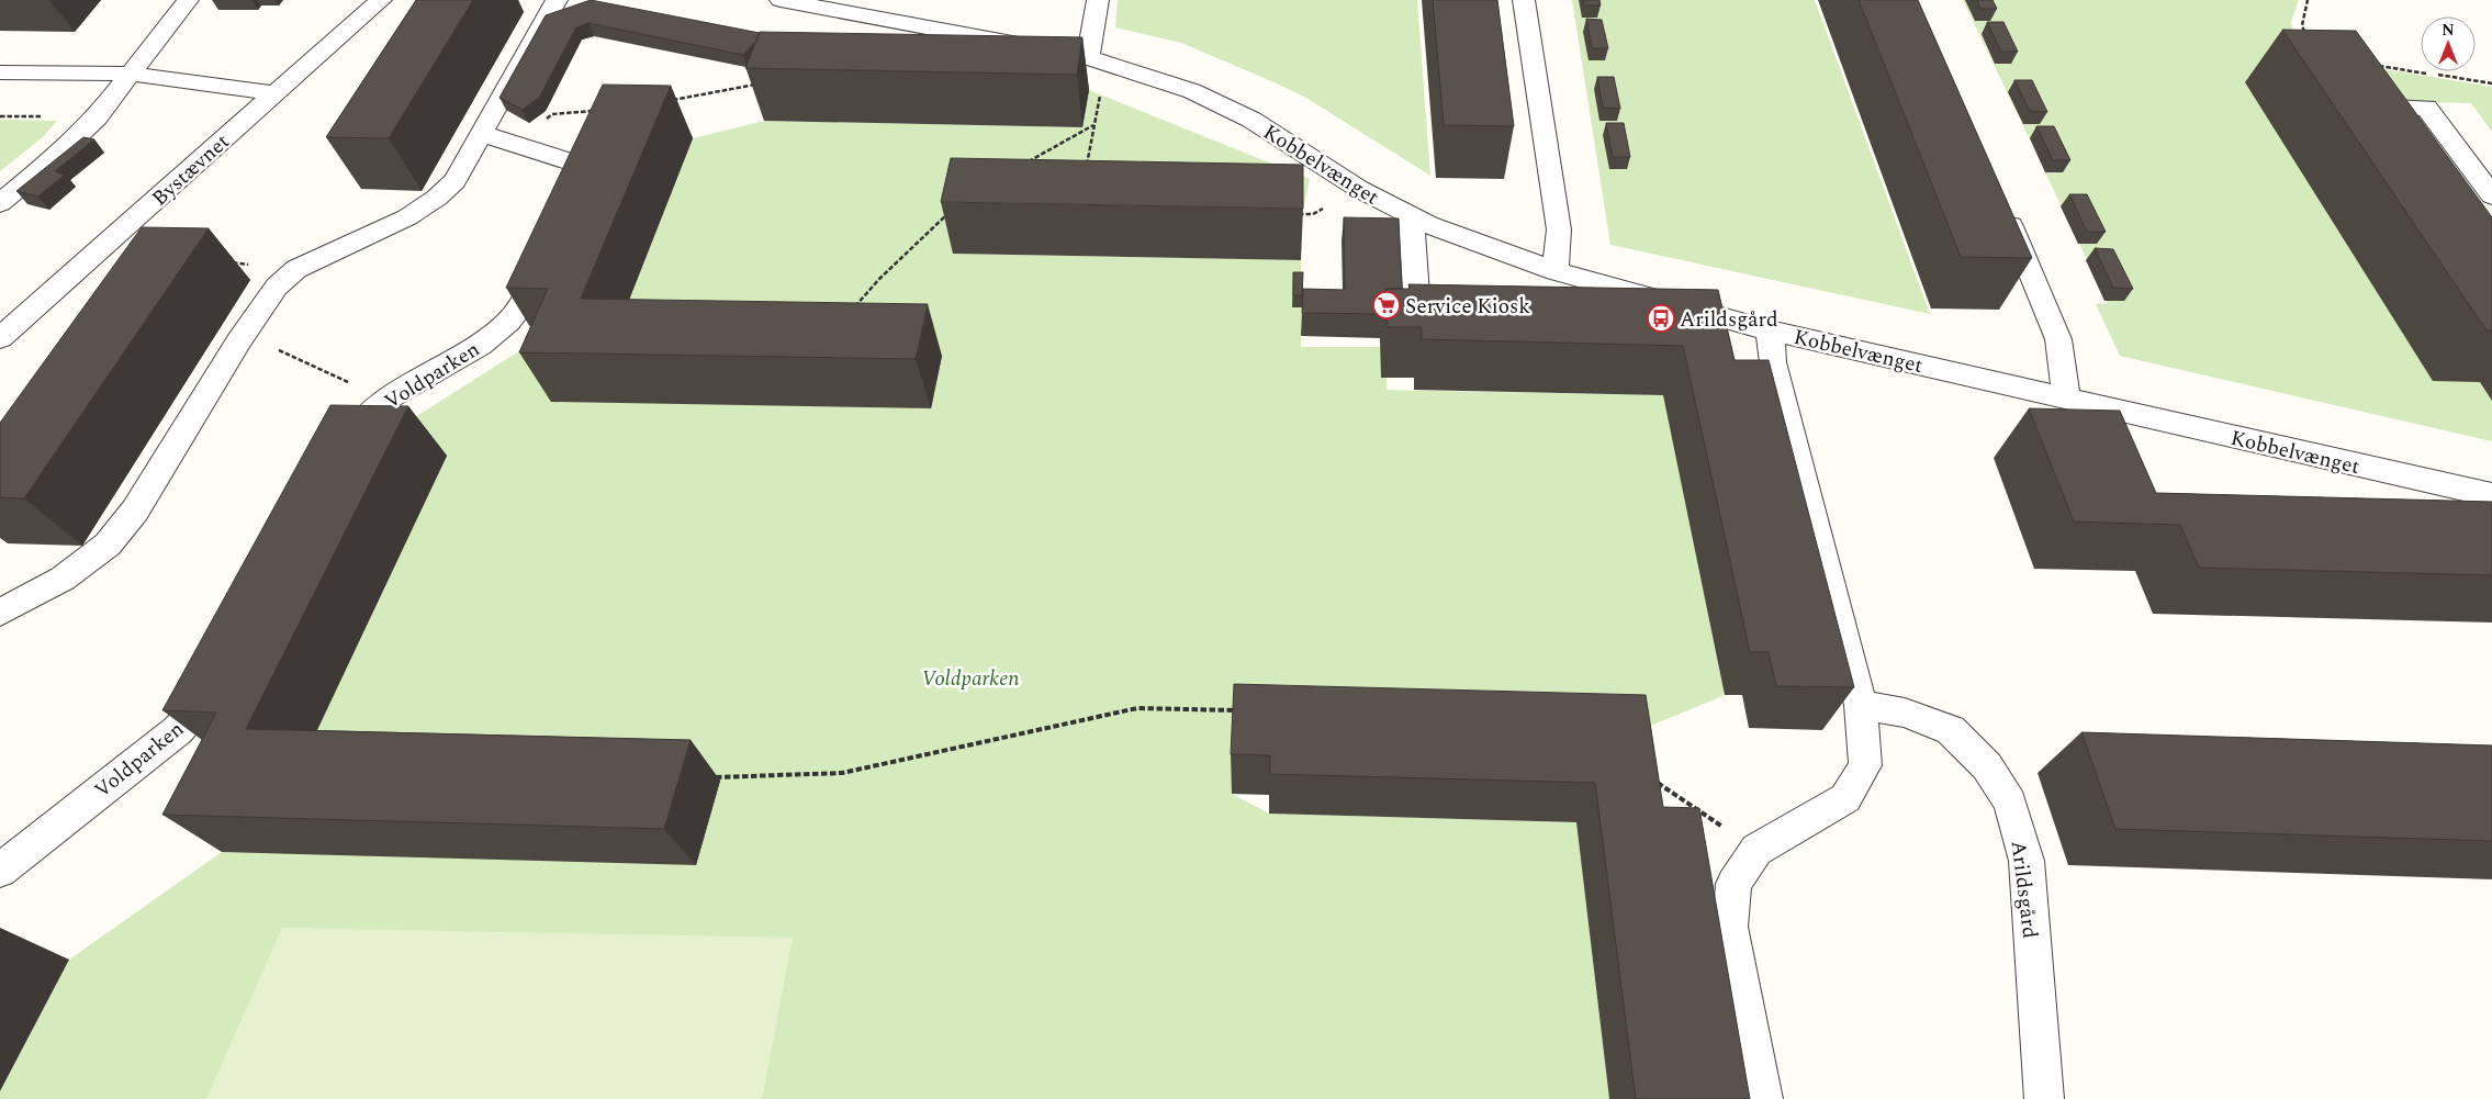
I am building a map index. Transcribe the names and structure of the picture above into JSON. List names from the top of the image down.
{
  "streets": {
    "street": [
      "Kobbelvænget",
      "Bystævnet",
      "Voldparken",
      "Arildsgård"
    ]
  },
  "parks": ["Voldparken"],
  "places": {
    "supermarket": ["Service Kiosk"],
    "bus stop": ["Arildsgård"]
  },
  "north": "top"
}
